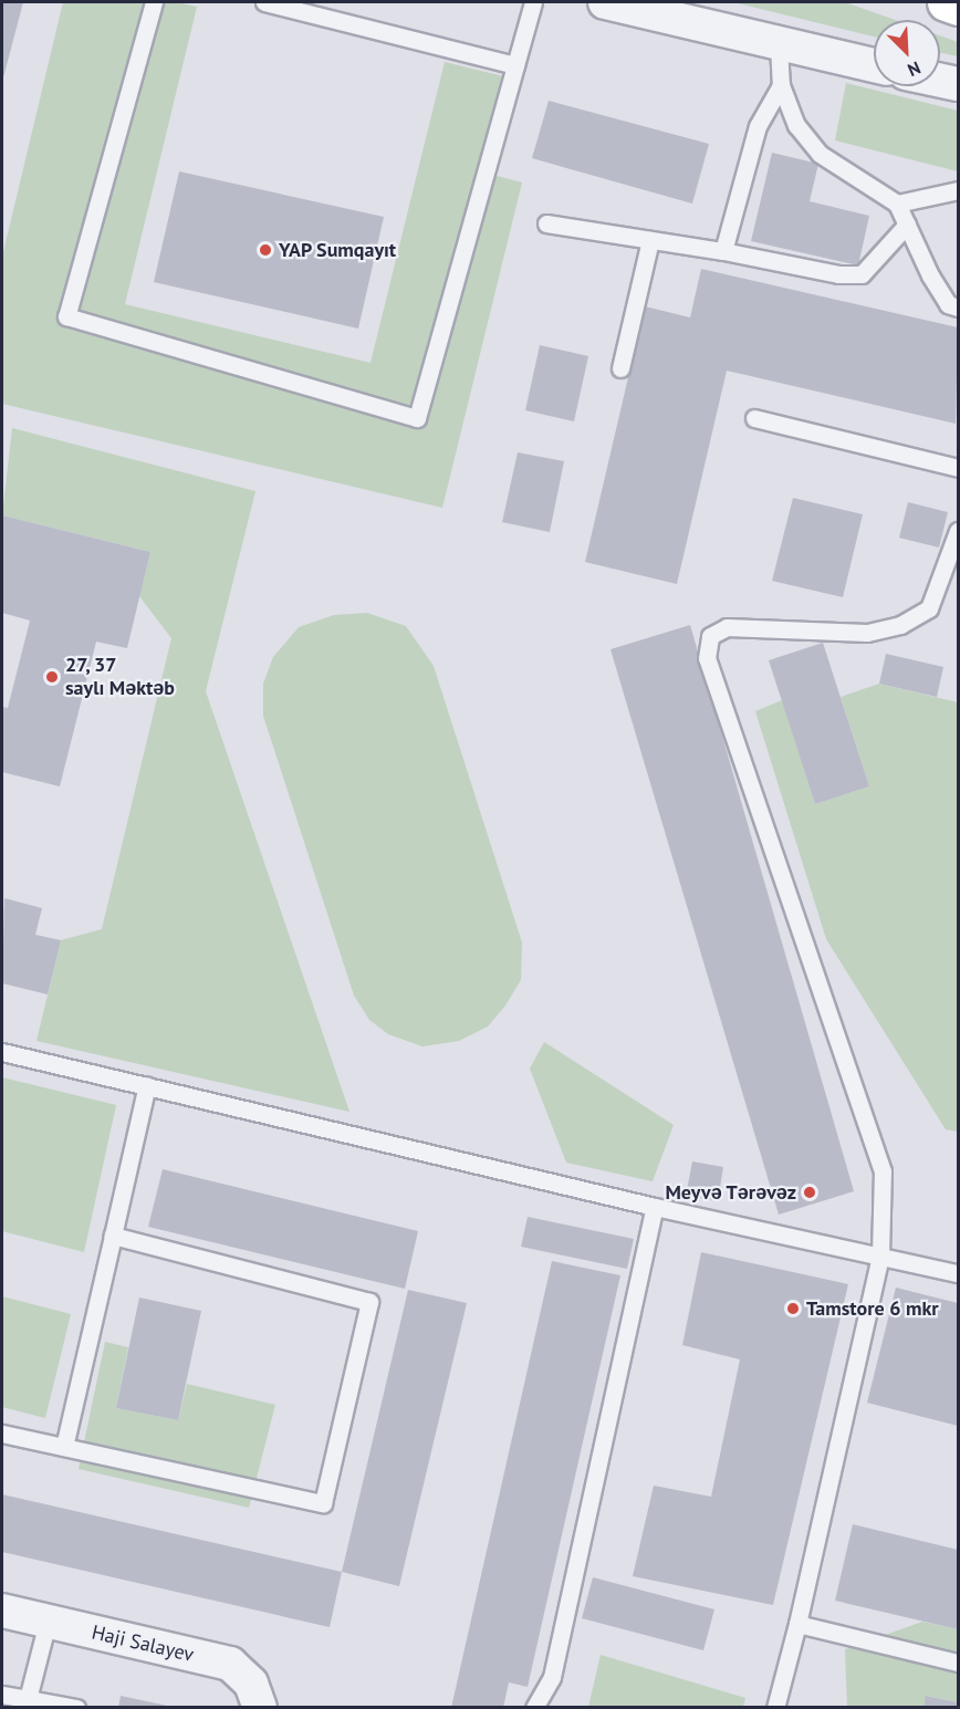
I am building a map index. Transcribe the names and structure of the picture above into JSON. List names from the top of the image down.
{
  "streets": {
    "street": ["Haji Salayev"]
  },
  "places": [
    "YAP Sumqayıt",
    "27, 37 saylı Məktəb",
    "Meyvə Tərəvəz",
    "Tamstore 6 mkr"
  ],
  "north": "bottom right"
}
